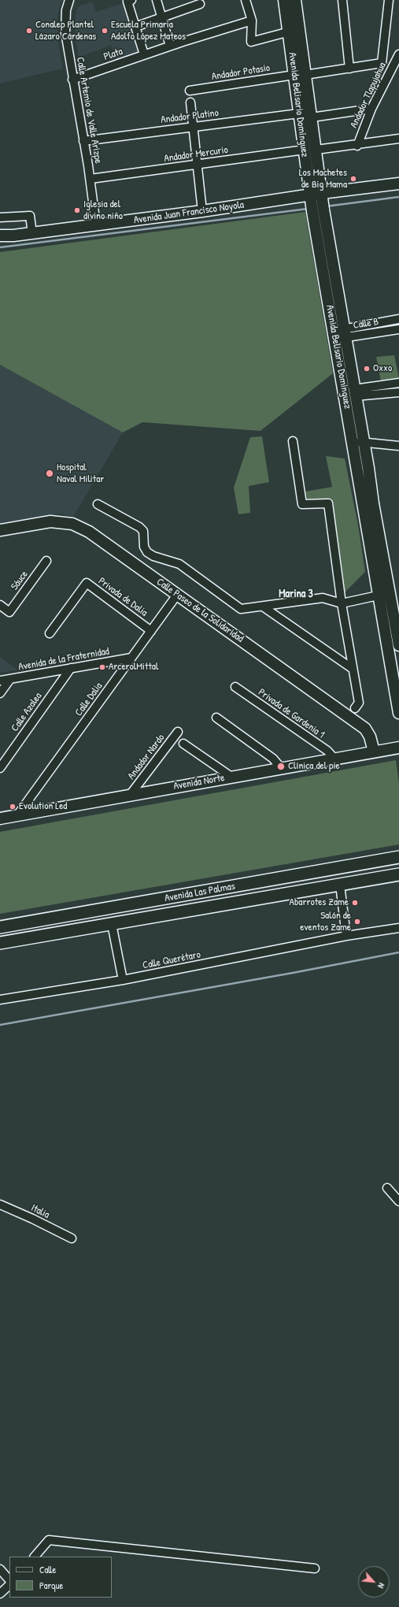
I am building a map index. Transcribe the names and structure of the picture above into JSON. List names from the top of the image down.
{
  "streets": {
    "main road": ["Avenida Las Palmas"],
    "street": [
      "Plata",
      "Andador Potasio",
      "Andador Tlapujahua",
      "Avenida Belisario Domínguez",
      "Calle Artemio de Valle Arizpe",
      "Andador Platino",
      "Andador Mercurio",
      "Avenida Juan Francisco Noyola",
      "Calle B",
      "Sáuce",
      "Privada de Dalia",
      "Calle Paseo de la Solidaridad",
      "Avenida de la Fraternidad",
      "Calle Dalia",
      "Calle Azalea",
      "Privada de Gardenia 1",
      "Andador Nardo",
      "Avenida Norte",
      "Calle Querétaro",
      "Italia"
    ]
  },
  "crossings": [
    ["Plata", "Calle Artemio de Valle Arizpe"],
    ["Andador Potasio", "Avenida Belisario Domínguez"],
    ["Avenida Belisario Domínguez", "Andador Platino"],
    ["Avenida Belisario Domínguez", "Andador Mercurio"],
    ["Avenida Belisario Domínguez", "Avenida Juan Francisco Noyola"],
    ["Avenida Belisario Domínguez", "Calle B"],
    ["Calle Artemio de Valle Arizpe", "Andador Platino"],
    ["Calle Artemio de Valle Arizpe", "Andador Mercurio"],
    ["Calle Artemio de Valle Arizpe", "Avenida Juan Francisco Noyola"],
    ["Privada de Dalia", "Calle Dalia"],
    ["Calle Paseo de la Solidaridad", "Calle Dalia"],
    ["Calle Paseo de la Solidaridad", "Avenida Norte"],
    ["Avenida de la Fraternidad", "Calle Dalia"],
    ["Avenida de la Fraternidad", "Calle Azalea"],
    ["Calle Dalia", "Avenida Norte"],
    ["Privada de Gardenia 1", "Avenida Norte"],
    ["Andador Nardo", "Avenida Norte"]
  ],
  "districts": ["Marina 3"],
  "places": [
    "Conalep Plantel Lázaro Cárdenas",
    "Escuela Primaria Adolfo López Mateos",
    "Los Machetes de Big Mama",
    "Iglesia del divino niño",
    "Oxxo",
    "Hospital Naval Militar",
    "ArcerolMittal",
    "Clínica del pie",
    "Evolution Led",
    "Abarrotes Zame",
    "Salón de eventos Zame"
  ],
  "legend": ["Calle", "Parque"],
  "north": "bottom right"
}
